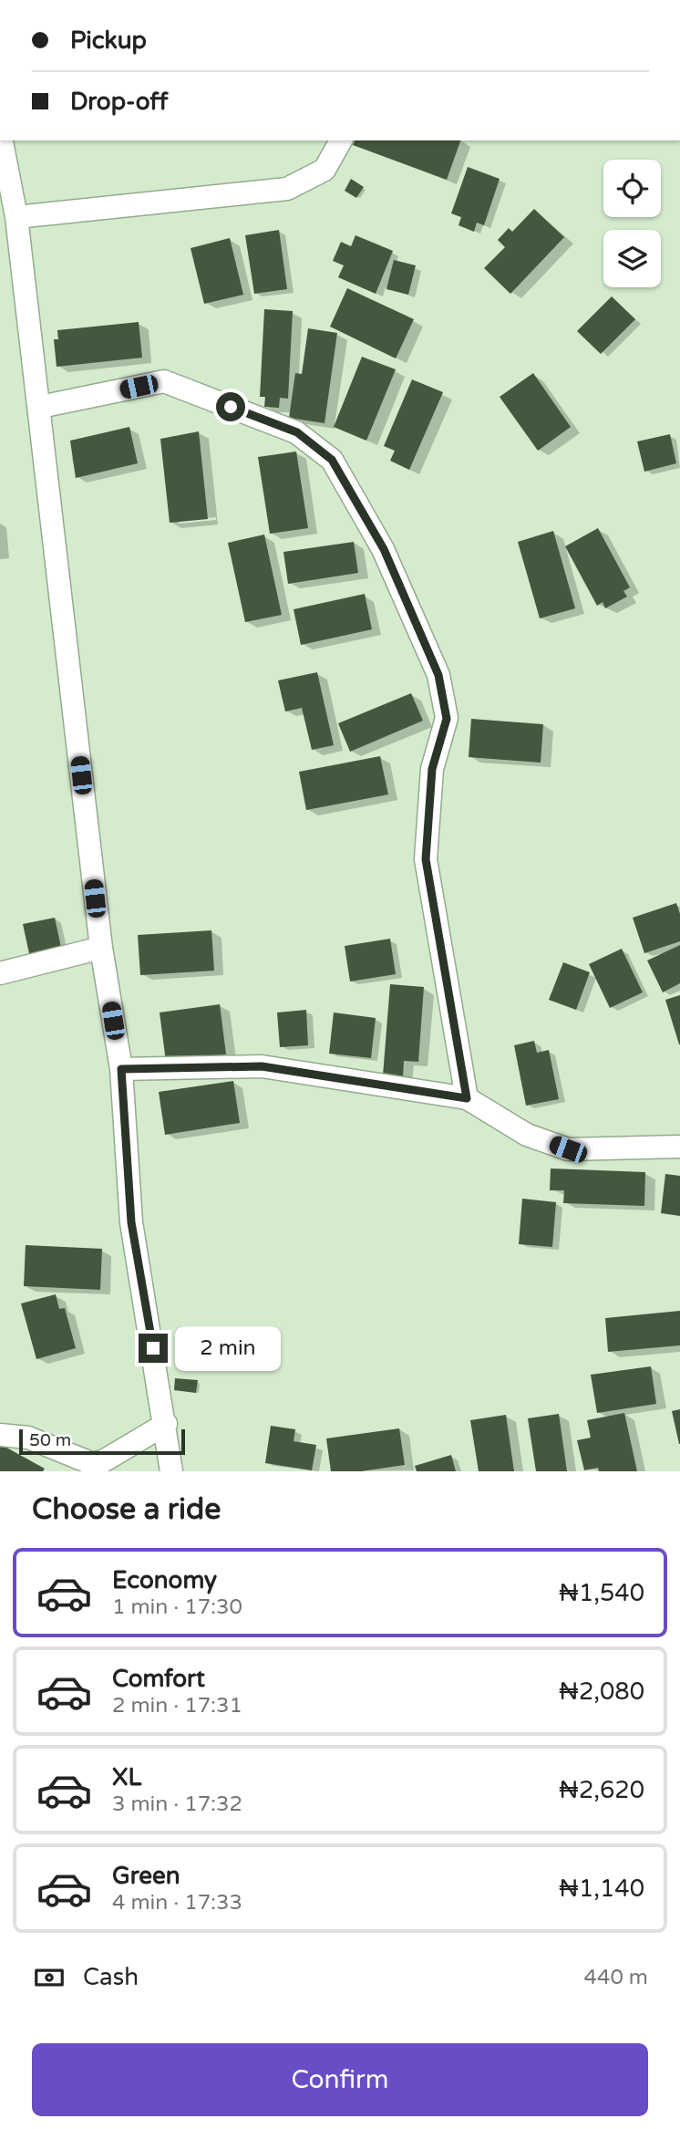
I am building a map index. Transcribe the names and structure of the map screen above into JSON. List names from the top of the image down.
{
  "scale_bar": "50 m",
  "page": {
    "banner": ["Pickup", "Drop-off"],
    "bubble": "2 min",
    "scale": "50 m",
    "heading": "Choose a ride",
    "list": [
      {
        "name": "Economy",
        "note": "1 min · 17:30",
        "value": "₦1,540"
      },
      {
        "name": "Comfort",
        "note": "2 min · 17:31",
        "value": "₦2,080"
      },
      {
        "name": "XL",
        "note": "3 min · 17:32",
        "value": "₦2,620"
      },
      {
        "name": "Green",
        "note": "4 min · 17:33",
        "value": "₦1,140"
      }
    ],
    "pay": ["Cash", "440 m"],
    "buttons": "Confirm"
  }
}
